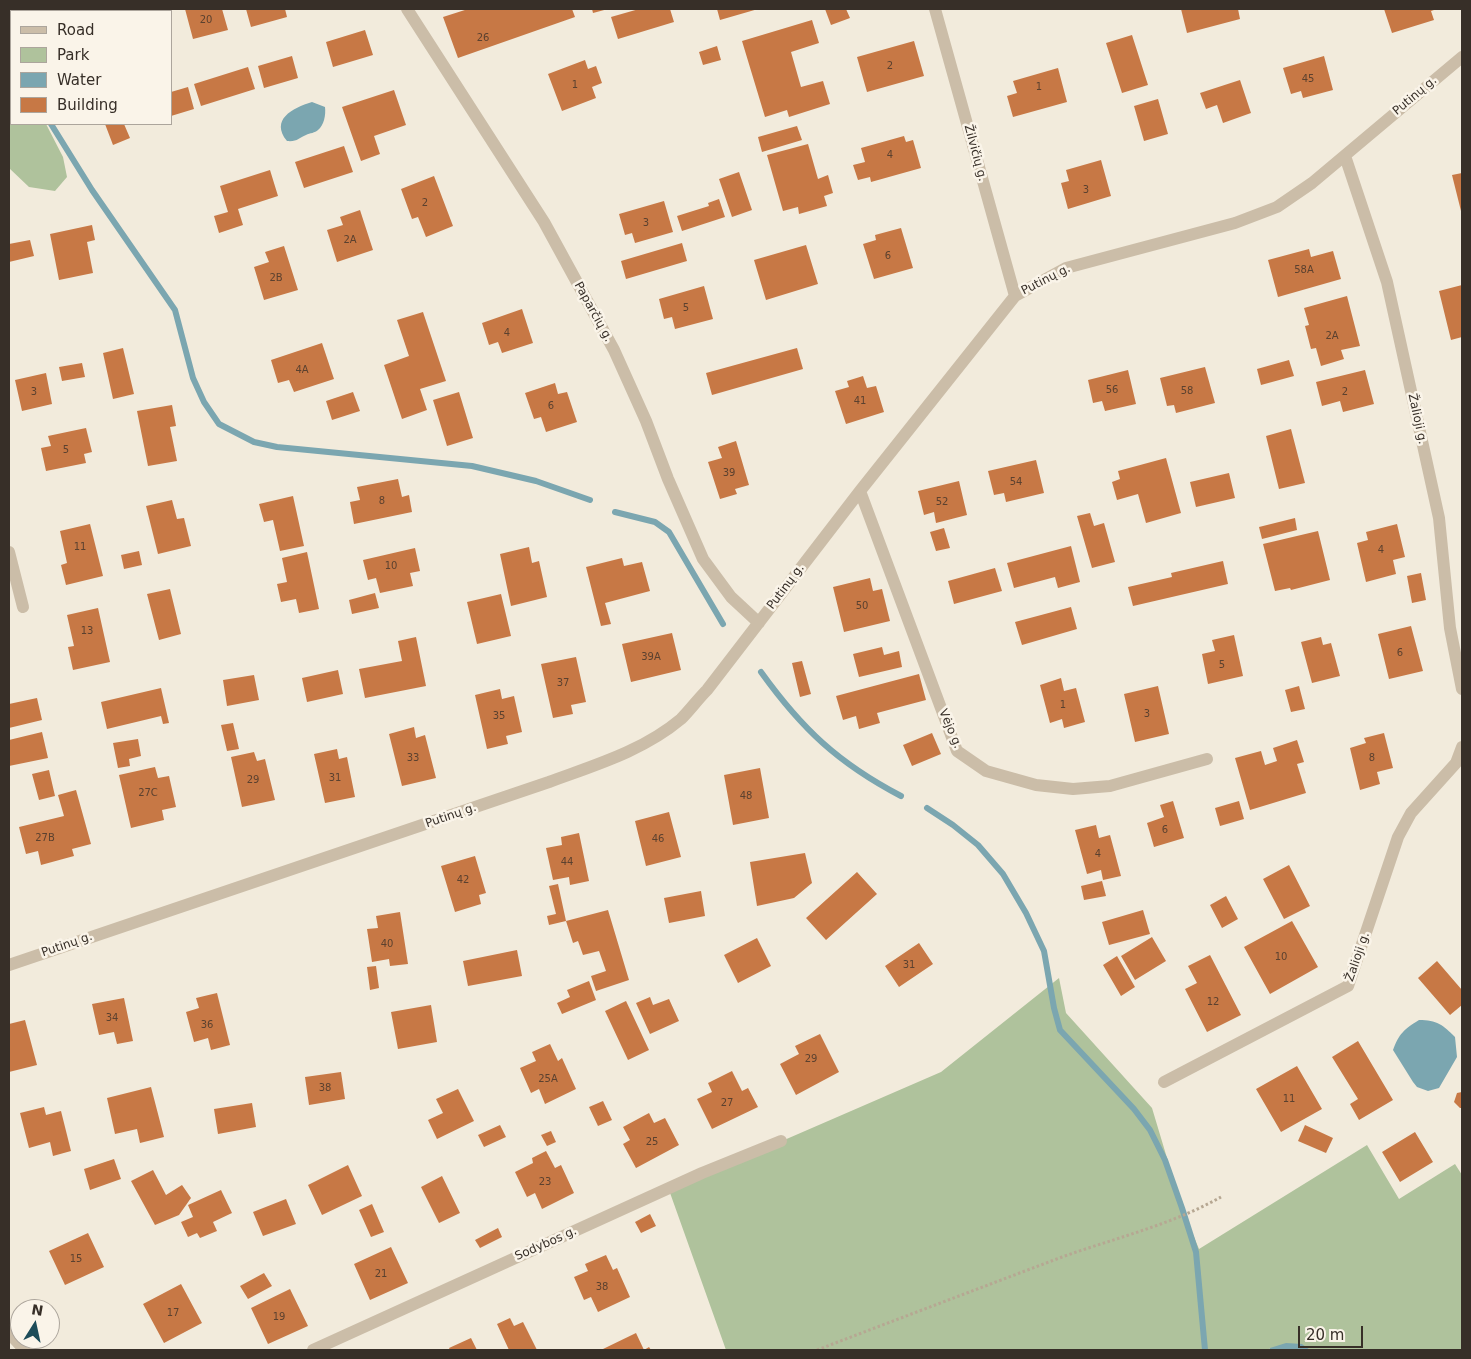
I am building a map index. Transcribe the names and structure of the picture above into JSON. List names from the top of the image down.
{
  "streets": {
    "street": [
      "Putinų g.",
      "Žilvičių g.",
      "Paparčių g.",
      "Žalioji g.",
      "Vėjo g.",
      "Sodybos g."
    ]
  },
  "crossings": [
    ["Putinų g.", "Žilvičių g."],
    ["Putinų g.", "Paparčių g."],
    ["Putinų g.", "Žalioji g."],
    ["Putinų g.", "Vėjo g."]
  ],
  "house_numbers": [
    "20",
    "26",
    "2",
    "45",
    "1",
    "1",
    "4",
    "3",
    "2",
    "3",
    "2A",
    "6",
    "58A",
    "2B",
    "5",
    "4",
    "2A",
    "4A",
    "56",
    "58",
    "3",
    "2",
    "41",
    "6",
    "5",
    "39",
    "54",
    "8",
    "52",
    "11",
    "4",
    "10",
    "50",
    "13",
    "6",
    "39A",
    "5",
    "37",
    "1",
    "3",
    "35",
    "33",
    "8",
    "31",
    "29",
    "27C",
    "48",
    "6",
    "27B",
    "46",
    "4",
    "44",
    "42",
    "40",
    "10",
    "31",
    "12",
    "34",
    "36",
    "29",
    "25A",
    "38",
    "11",
    "27",
    "25",
    "23",
    "15",
    "21",
    "38",
    "17",
    "19"
  ],
  "legend": [
    "Road",
    "Park",
    "Water",
    "Building"
  ],
  "scale_bar": "20 m",
  "north": "top"
}
